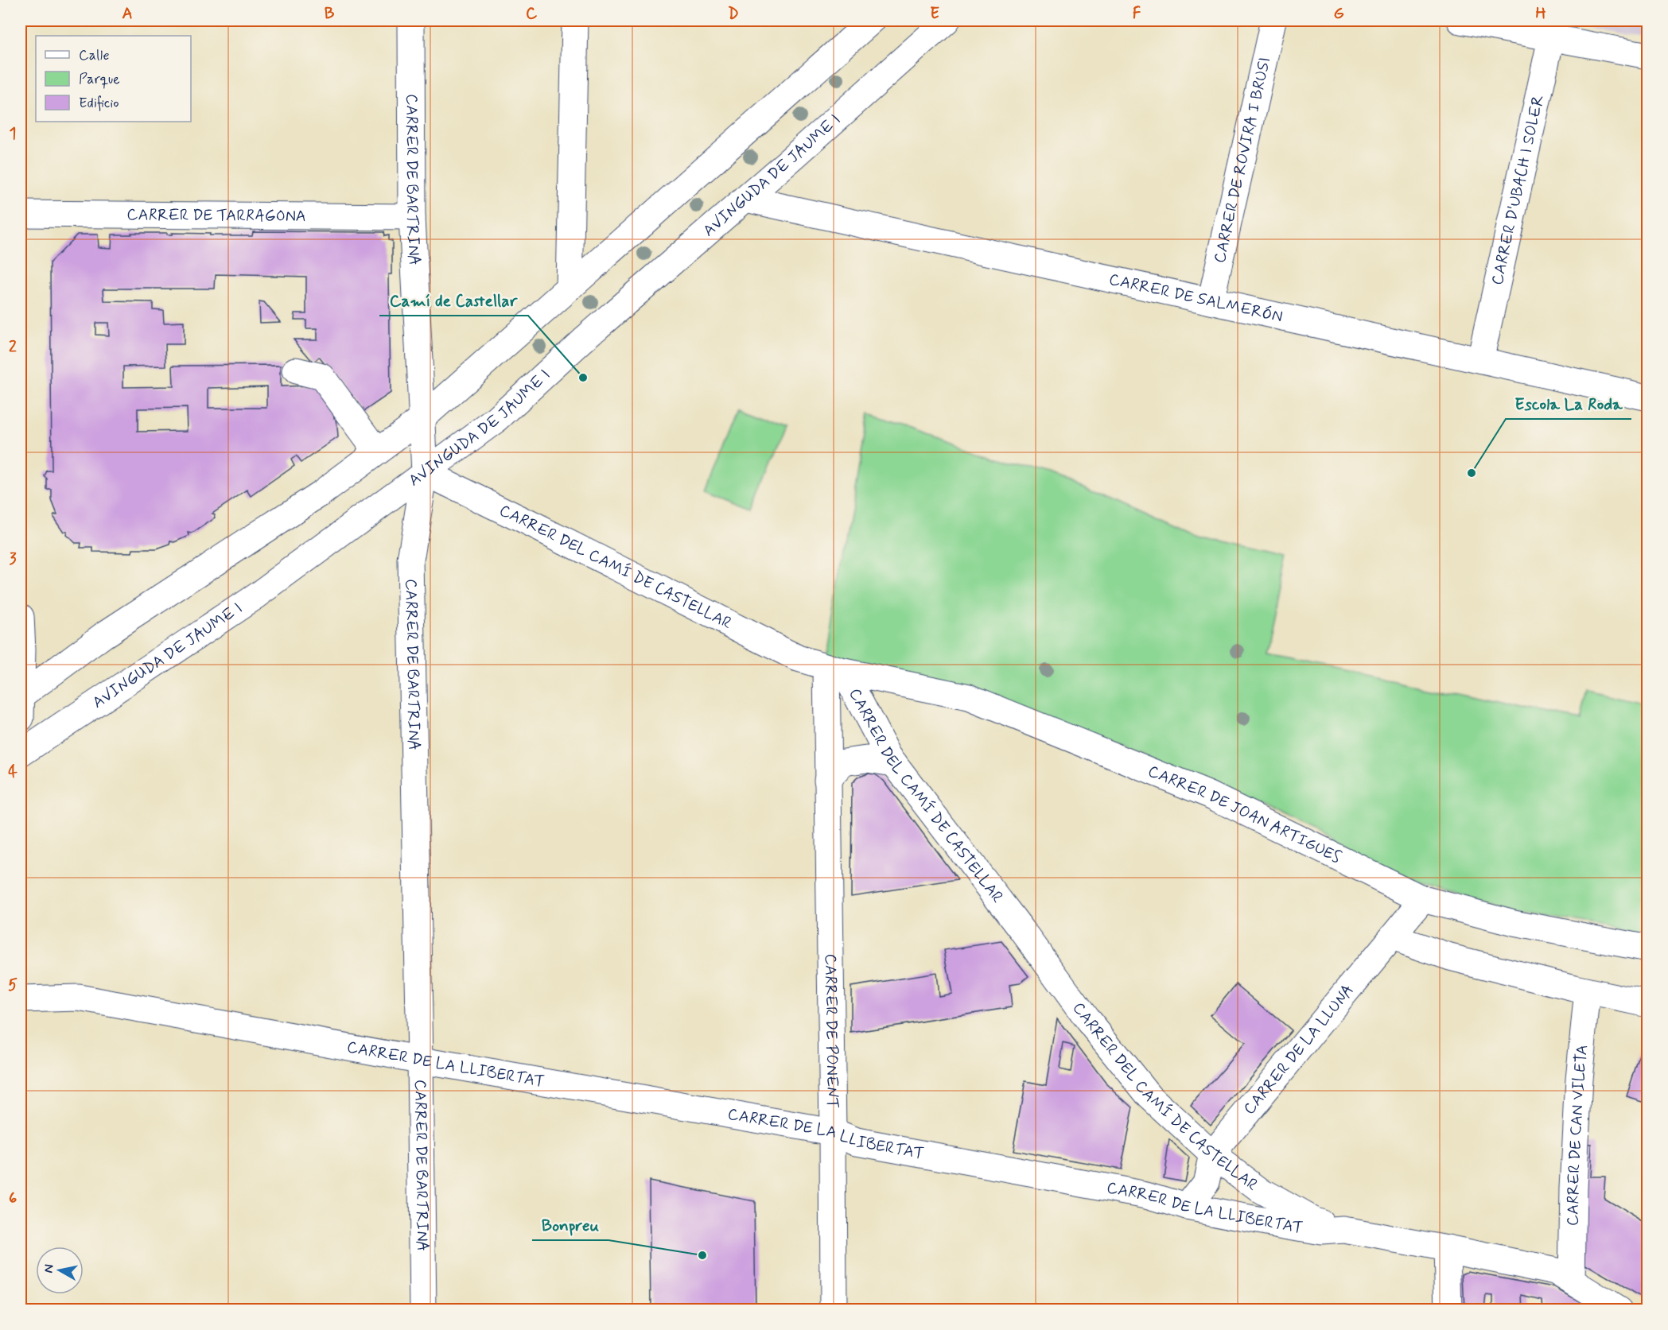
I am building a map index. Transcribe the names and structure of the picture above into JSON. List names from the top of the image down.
{
  "streets": {
    "street": [
      "CARRER DE ROVIRA I BRUSI",
      "AVINGUDA DE JAUME I",
      "CARRER DE BARTRINA",
      "CARRER D'UBACH I SOLER",
      "CARRER DE TARRAGONA",
      "CARRER DE SALMERÓN",
      "CARRER DEL CAMÍ DE CASTELLAR",
      "CARRER DE JOAN ARTIGUES",
      "CARRER DE PONENT",
      "CARRER DE LA LLUNA",
      "CARRER DE LA LLIBERTAT",
      "CARRER DE CAN VILETA"
    ]
  },
  "crossings": [
    ["CARRER DE ROVIRA I BRUSI", "CARRER DE SALMERÓN"],
    ["AVINGUDA DE JAUME I", "CARRER DE BARTRINA"],
    ["AVINGUDA DE JAUME I", "CARRER DE SALMERÓN"],
    ["AVINGUDA DE JAUME I", "CARRER DEL CAMÍ DE CASTELLAR"],
    ["CARRER DE BARTRINA", "CARRER DE TARRAGONA"],
    ["CARRER DE BARTRINA", "CARRER DEL CAMÍ DE CASTELLAR"],
    ["CARRER DE BARTRINA", "CARRER DE LA LLIBERTAT"],
    ["CARRER D'UBACH I SOLER", "CARRER DE SALMERÓN"],
    ["CARRER DEL CAMÍ DE CASTELLAR", "CARRER DE JOAN ARTIGUES"],
    ["CARRER DEL CAMÍ DE CASTELLAR", "CARRER DE PONENT"],
    ["CARRER DEL CAMÍ DE CASTELLAR", "CARRER DE LA LLUNA"],
    ["CARRER DEL CAMÍ DE CASTELLAR", "CARRER DE LA LLIBERTAT"],
    ["CARRER DE JOAN ARTIGUES", "CARRER DE PONENT"],
    ["CARRER DE JOAN ARTIGUES", "CARRER DE LA LLUNA"],
    ["CARRER DE PONENT", "CARRER DE LA LLIBERTAT"],
    ["CARRER DE LA LLUNA", "CARRER DE LA LLIBERTAT"],
    ["CARRER DE LA LLIBERTAT", "CARRER DE CAN VILETA"]
  ],
  "places": ["Camí de Castellar", "Escola La Roda", "Bonpreu"],
  "legend": ["Calle", "Parque", "Edificio"],
  "north": "left",
  "grid": {
    "columns": [
      "A",
      "B",
      "C",
      "D",
      "E",
      "F",
      "G",
      "H"
    ],
    "rows": [
      "1",
      "2",
      "3",
      "4",
      "5",
      "6"
    ]
  }
}
